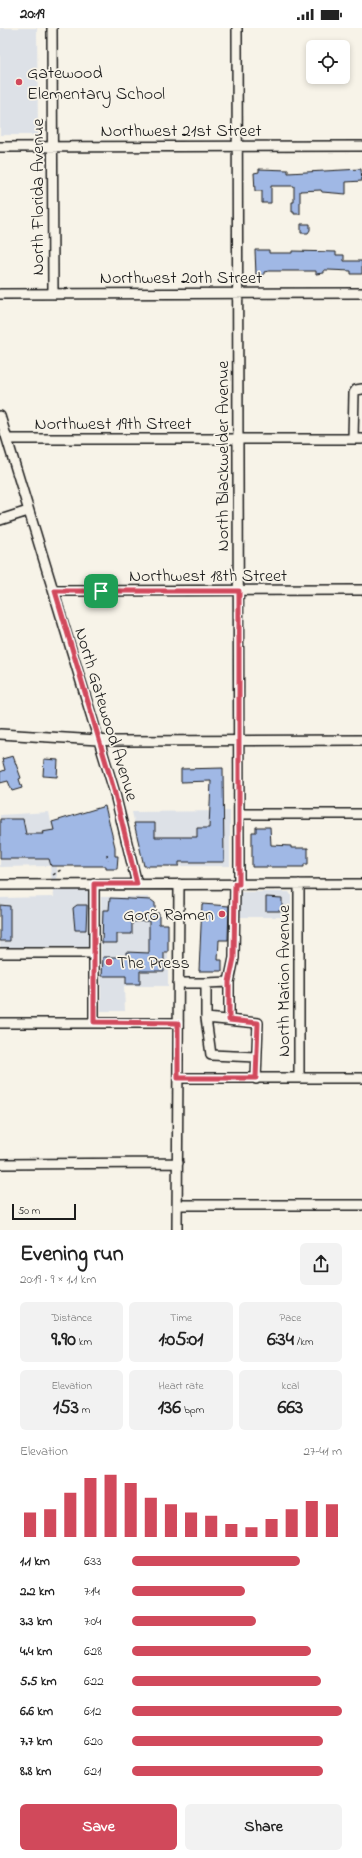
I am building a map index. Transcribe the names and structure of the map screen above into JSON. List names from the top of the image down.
{
  "streets": {
    "street": [
      "Northwest 21st Street",
      "North Florida Avenue",
      "Northwest 20th Street",
      "Northwest 19th Street",
      "North Blackwelder Avenue",
      "Northwest 18th Street",
      "North Gatewood Avenue",
      "North Marion Avenue"
    ]
  },
  "crossings": [
    ["Northwest 21st Street", "North Florida Avenue"],
    ["Northwest 21st Street", "North Blackwelder Avenue"],
    ["North Florida Avenue", "Northwest 20th Street"],
    ["Northwest 20th Street", "North Blackwelder Avenue"],
    ["Northwest 19th Street", "North Blackwelder Avenue"],
    ["Northwest 19th Street", "North Gatewood Avenue"],
    ["North Blackwelder Avenue", "Northwest 18th Street"],
    ["Northwest 18th Street", "North Gatewood Avenue"]
  ],
  "places": ["Gatewood Elementary School", "Gorõ Ramen", "The Press"],
  "scale_bar": "50 m",
  "page": {
    "status": "20:19",
    "scale": "50 m",
    "heading": ["Evening run", "20:19 · 9 × 1.1 km"],
    "stats": [
      ["Distance", "9.90 km"],
      ["Time", "1:05:01"],
      ["Pace", "6:34 /km"],
      ["Elevation", "153 m"],
      ["Heart rate", "136 bpm"],
      ["kcal", "663"]
    ],
    "chart": ["Elevation", "27–41 m"],
    "list": [
      {
        "name": "1.1 km",
        "note": "6:33"
      },
      {
        "name": "2.2 km",
        "note": "7:14"
      },
      {
        "name": "3.3 km",
        "note": "7:04"
      },
      {
        "name": "4.4 km",
        "note": "6:28"
      },
      {
        "name": "5.5 km",
        "note": "6:22"
      },
      {
        "name": "6.6 km",
        "note": "6:12"
      },
      {
        "name": "7.7 km",
        "note": "6:20"
      },
      {
        "name": "8.8 km",
        "note": "6:21"
      }
    ],
    "buttons": ["Save", "Share"]
  }
}
